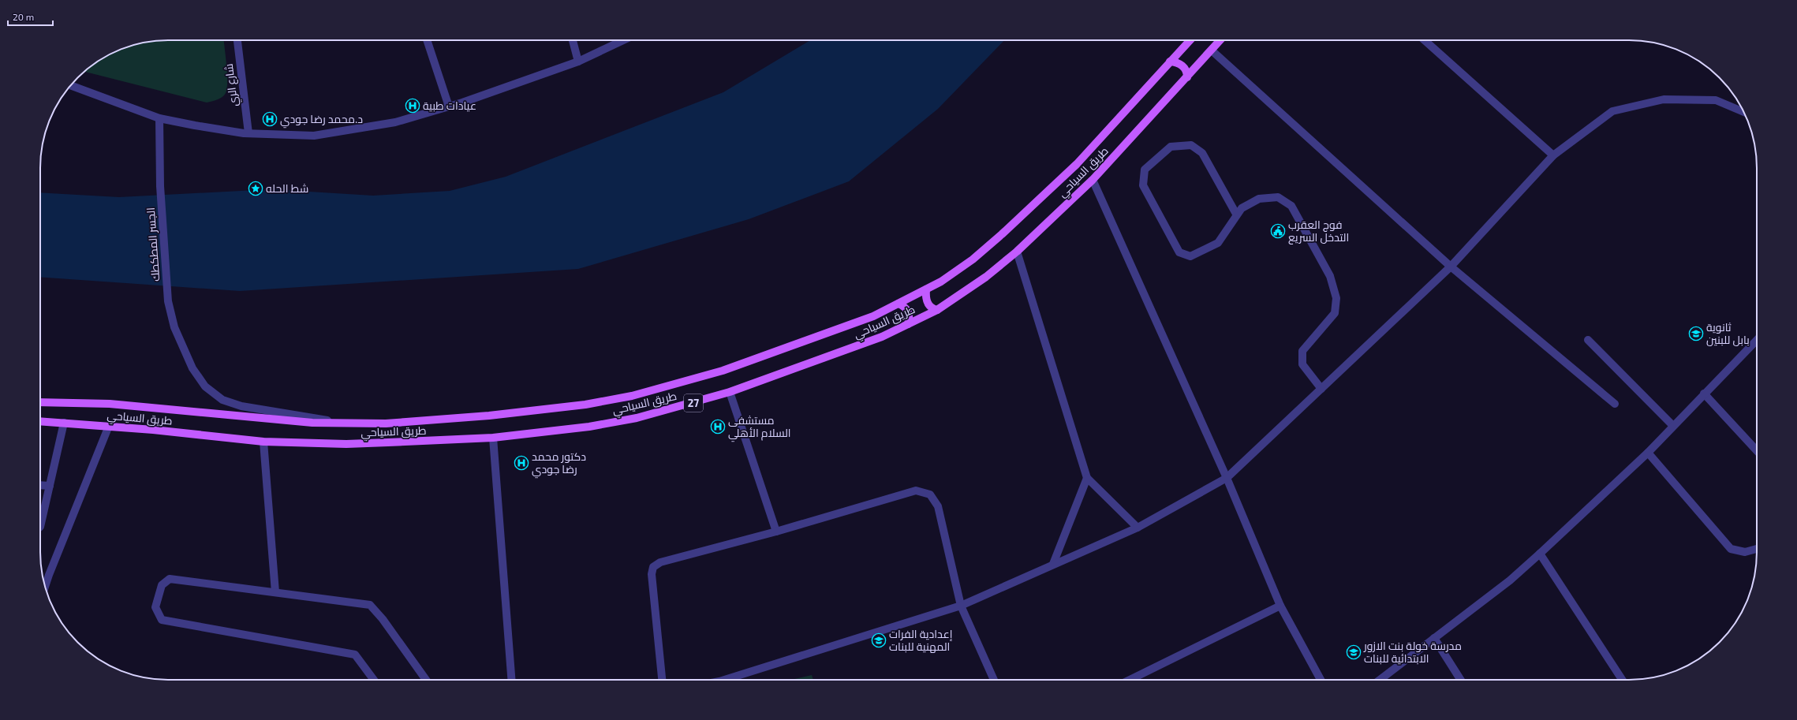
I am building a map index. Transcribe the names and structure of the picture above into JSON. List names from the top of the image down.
{
  "streets": {
    "main road": ["طريق السياحي", "27"],
    "street": ["شارع الري", "الجسر المطكطك"]
  },
  "crossings": [
    ["طريق السياحي", "الجسر المطكطك"]
  ],
  "places": {
    "hospital": [
      "عيادات طبية",
      "د.محمد رضا جودي",
      "مستشفى السلام الأهلي",
      "دكتور محمد رضا جودي"
    ],
    "place": ["شط الحله"],
    "public building": ["فوج العقرب التدخل السريع"],
    "school or university": ["ثانوية بابل للبنين", "إعدادية الفرات المهنية للبنات", "مدرسة خولة بنت الازور الابتدائية للبنات"]
  },
  "scale_bar": "20 m"
}
